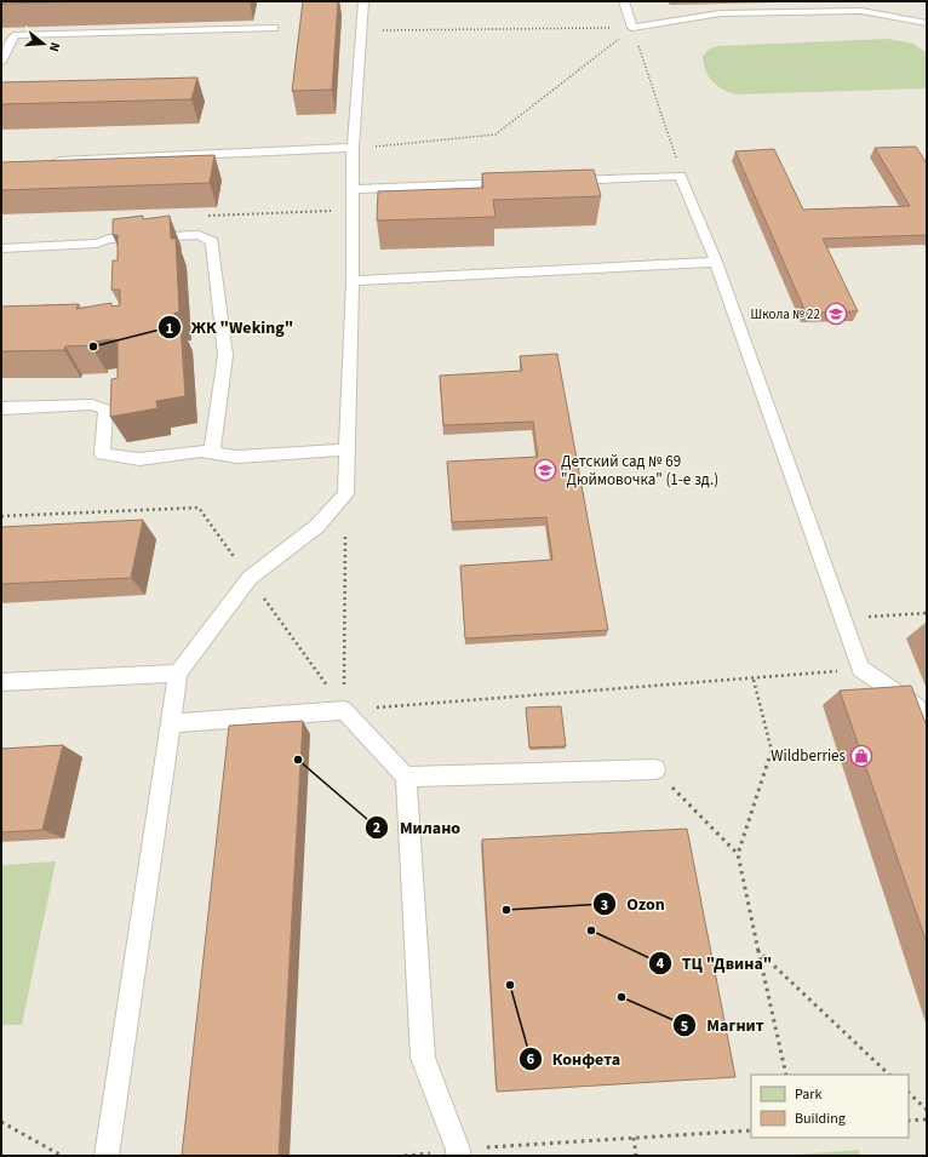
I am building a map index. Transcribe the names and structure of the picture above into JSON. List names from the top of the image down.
{
  "places": {
    "school or university": ["Школа № 22", "Детский сад № 69 \"Дюймовочка\" (1-е зд.)"],
    "other": [
      "ЖК \"Weking\"",
      "Милано",
      "Ozon",
      "ТЦ \"Двина\"",
      "Конфета",
      "Магнит"
    ],
    "shop": ["Wildberries"]
  },
  "legend": ["Park", "Building"],
  "north": "right"
}
